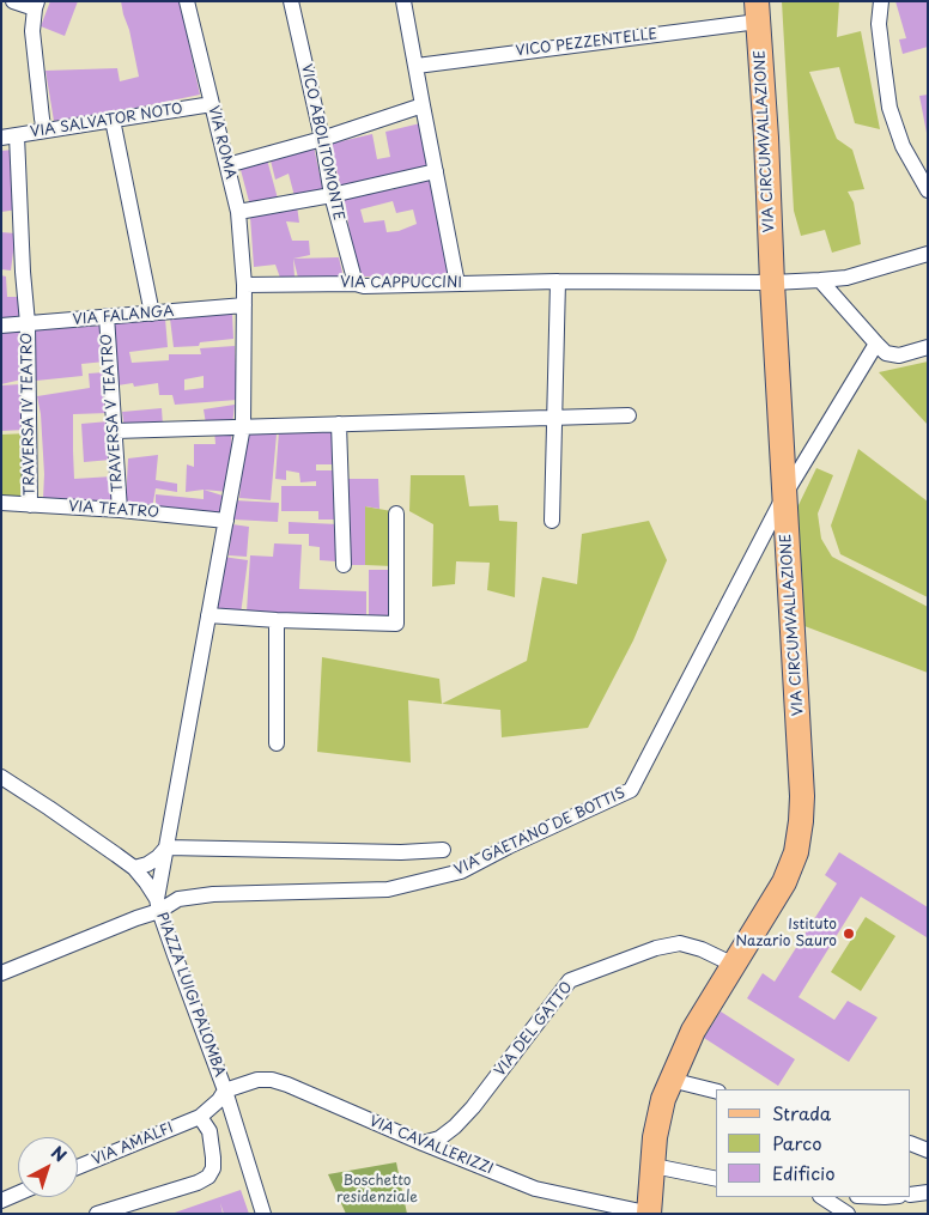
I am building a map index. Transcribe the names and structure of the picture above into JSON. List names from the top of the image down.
{
  "streets": {
    "main road": ["VIA CIRCUMVALLAZIONE"],
    "street": [
      "VICO PEZZENTELLE",
      "VIA SALVATOR NOTO",
      "VIA ROMA",
      "VICO ABOLITOMONTE",
      "VIA CAPPUCCINI",
      "VIA FALANGA",
      "TRAVERSA V TEATRO",
      "TRAVERSA IV TEATRO",
      "VIA TEATRO",
      "VIA GAETANO DE BOTTIS",
      "PIAZZA LUIGI PALOMBA",
      "VIA DEL GATTO",
      "VIA AMALFI",
      "VIA CAVALLERIZZI"
    ]
  },
  "crossings": [
    ["VICO PEZZENTELLE", "VIA CIRCUMVALLAZIONE"],
    ["VIA SALVATOR NOTO", "VIA ROMA"],
    ["VIA SALVATOR NOTO", "TRAVERSA IV TEATRO"],
    ["VIA CIRCUMVALLAZIONE", "VIA CAPPUCCINI"],
    ["VIA CIRCUMVALLAZIONE", "VIA GAETANO DE BOTTIS"],
    ["VIA CIRCUMVALLAZIONE", "VIA DEL GATTO"],
    ["VIA CIRCUMVALLAZIONE", "VIA CAVALLERIZZI"],
    ["VIA ROMA", "VIA CAPPUCCINI"],
    ["VIA ROMA", "VIA FALANGA"],
    ["VIA ROMA", "VIA TEATRO"],
    ["VIA ROMA", "VIA GAETANO DE BOTTIS"],
    ["VIA ROMA", "PIAZZA LUIGI PALOMBA"],
    ["VICO ABOLITOMONTE", "VIA CAPPUCCINI"],
    ["VIA FALANGA", "TRAVERSA V TEATRO"],
    ["VIA FALANGA", "TRAVERSA IV TEATRO"],
    ["TRAVERSA V TEATRO", "VIA TEATRO"],
    ["TRAVERSA IV TEATRO", "VIA TEATRO"],
    ["VIA GAETANO DE BOTTIS", "PIAZZA LUIGI PALOMBA"],
    ["PIAZZA LUIGI PALOMBA", "VIA CAVALLERIZZI"],
    ["VIA DEL GATTO", "VIA CAVALLERIZZI"]
  ],
  "parks": ["Boschetto residenziale"],
  "places": ["Istituto Nazario Sauro"],
  "legend": ["Strada", "Parco", "Edificio"],
  "north": "top right"
}
